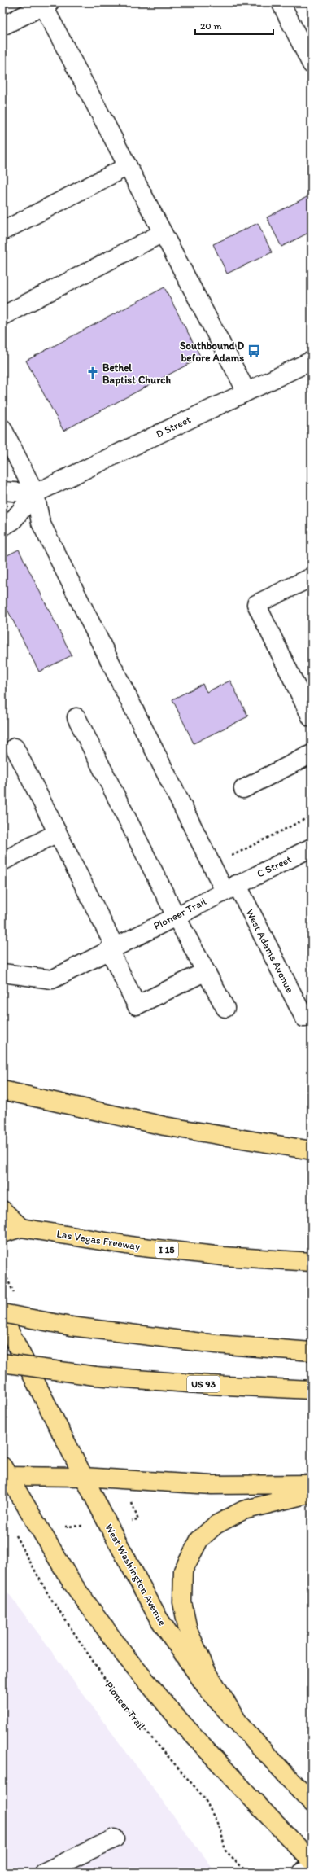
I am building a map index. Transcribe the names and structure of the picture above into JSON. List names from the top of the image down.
{
  "streets": {
    "main road": [
      "Las Vegas Freeway",
      "I 15",
      "US 93",
      "West Washington Avenue"
    ],
    "street": [
      "D Street",
      "C Street",
      "Pioneer Trail",
      "West Adams Avenue"
    ]
  },
  "crossings": [
    ["D Street", "West Adams Avenue"],
    ["C Street", "Pioneer Trail"],
    ["C Street", "West Adams Avenue"],
    ["Pioneer Trail", "West Adams Avenue"]
  ],
  "places": {
    "bus stop": ["Southbound D before Adams"],
    "church": ["Bethel Baptist Church"]
  },
  "scale_bar": "20 m"
}
